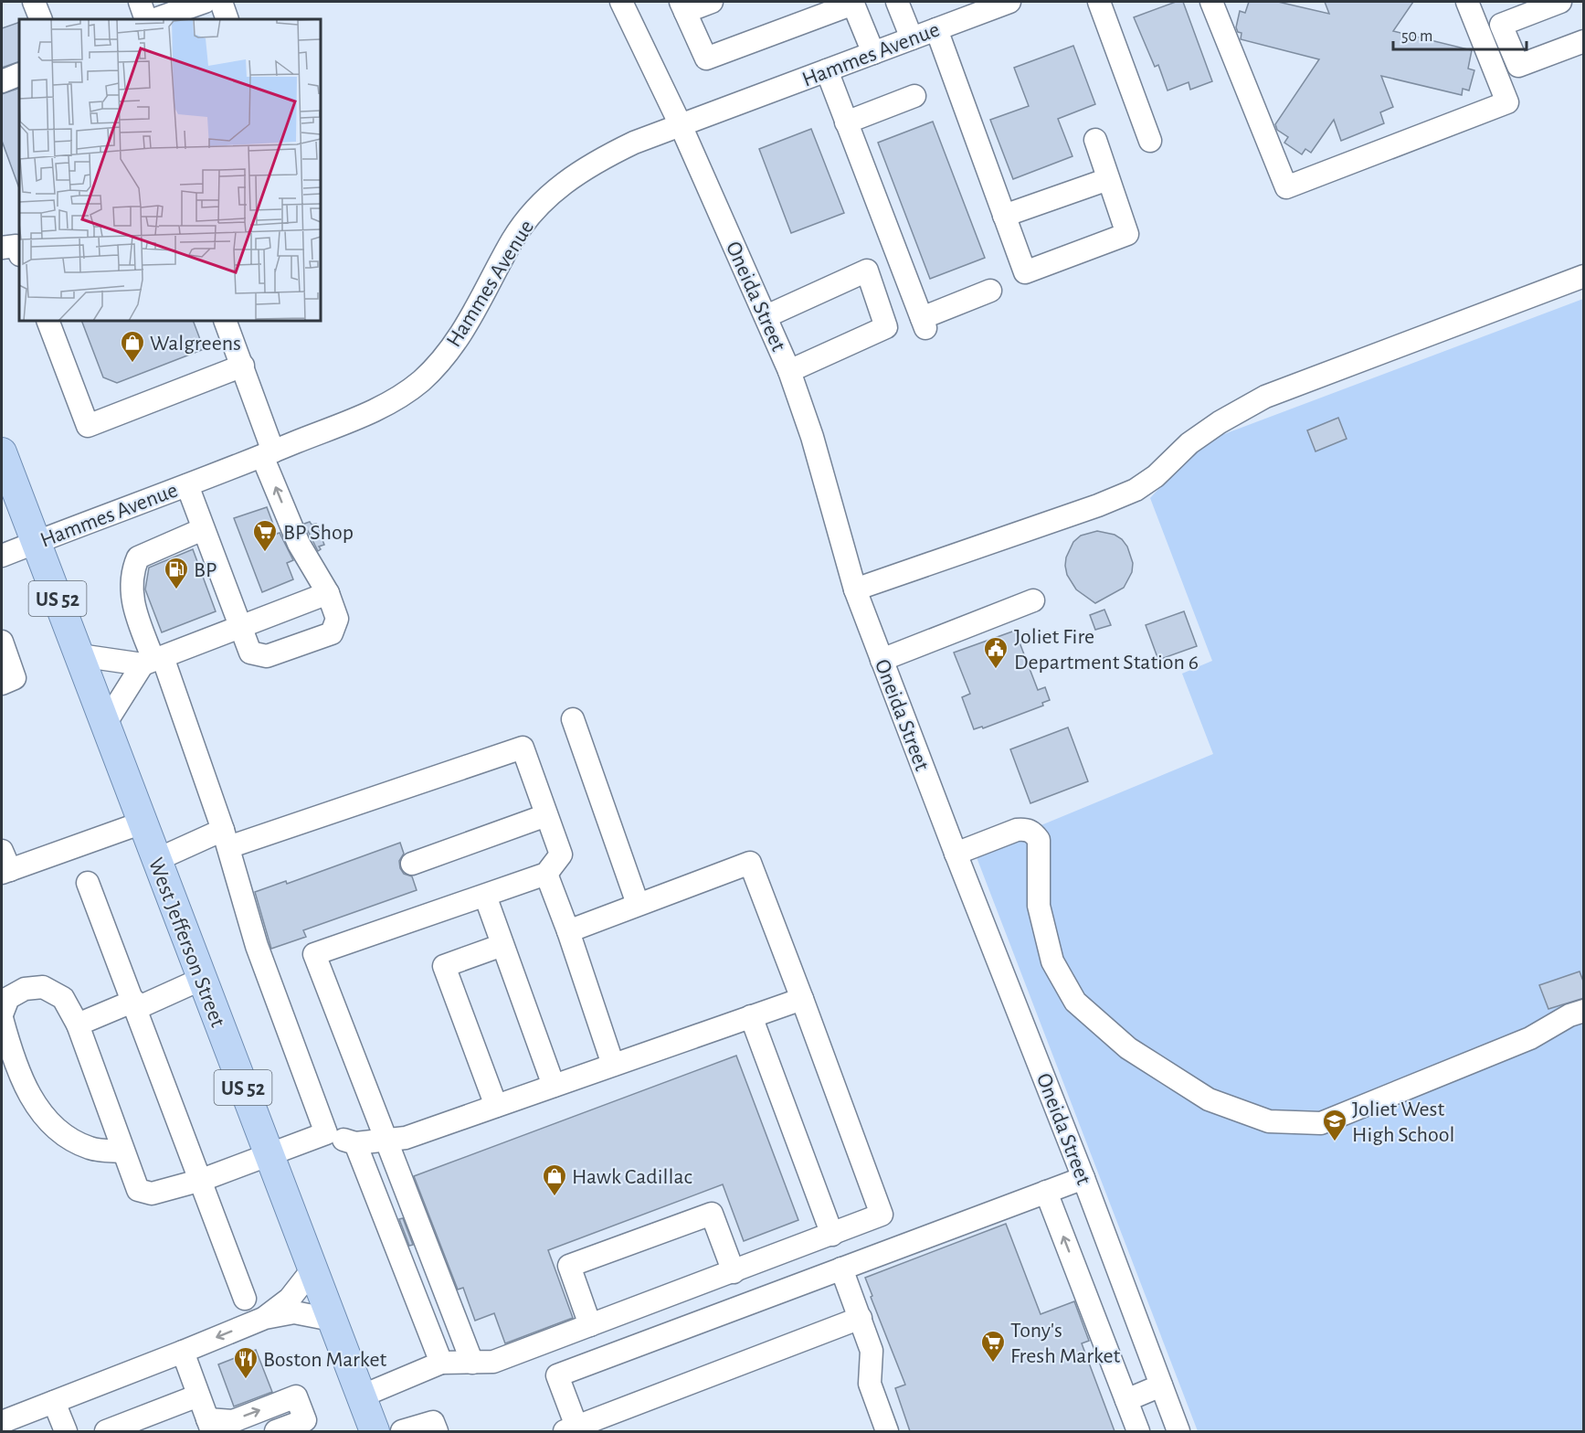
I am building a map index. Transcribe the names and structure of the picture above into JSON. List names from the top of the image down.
{
  "streets": {
    "main road": ["US 52", "West Jefferson Street"],
    "street": ["Hammes Avenue", "Oneida Street"]
  },
  "crossings": [
    ["Hammes Avenue", "Oneida Street"],
    ["Hammes Avenue", "West Jefferson Street"]
  ],
  "places": {
    "shop": ["Walgreens", "Hawk Cadillac"],
    "supermarket": ["BP Shop", "Tony's Fresh Market"],
    "fuel station": ["BP"],
    "public building": ["Joliet Fire Department Station 6"],
    "school or university": ["Joliet West High School"],
    "restaurant": ["Boston Market"]
  },
  "scale_bar": "50 m"
}
